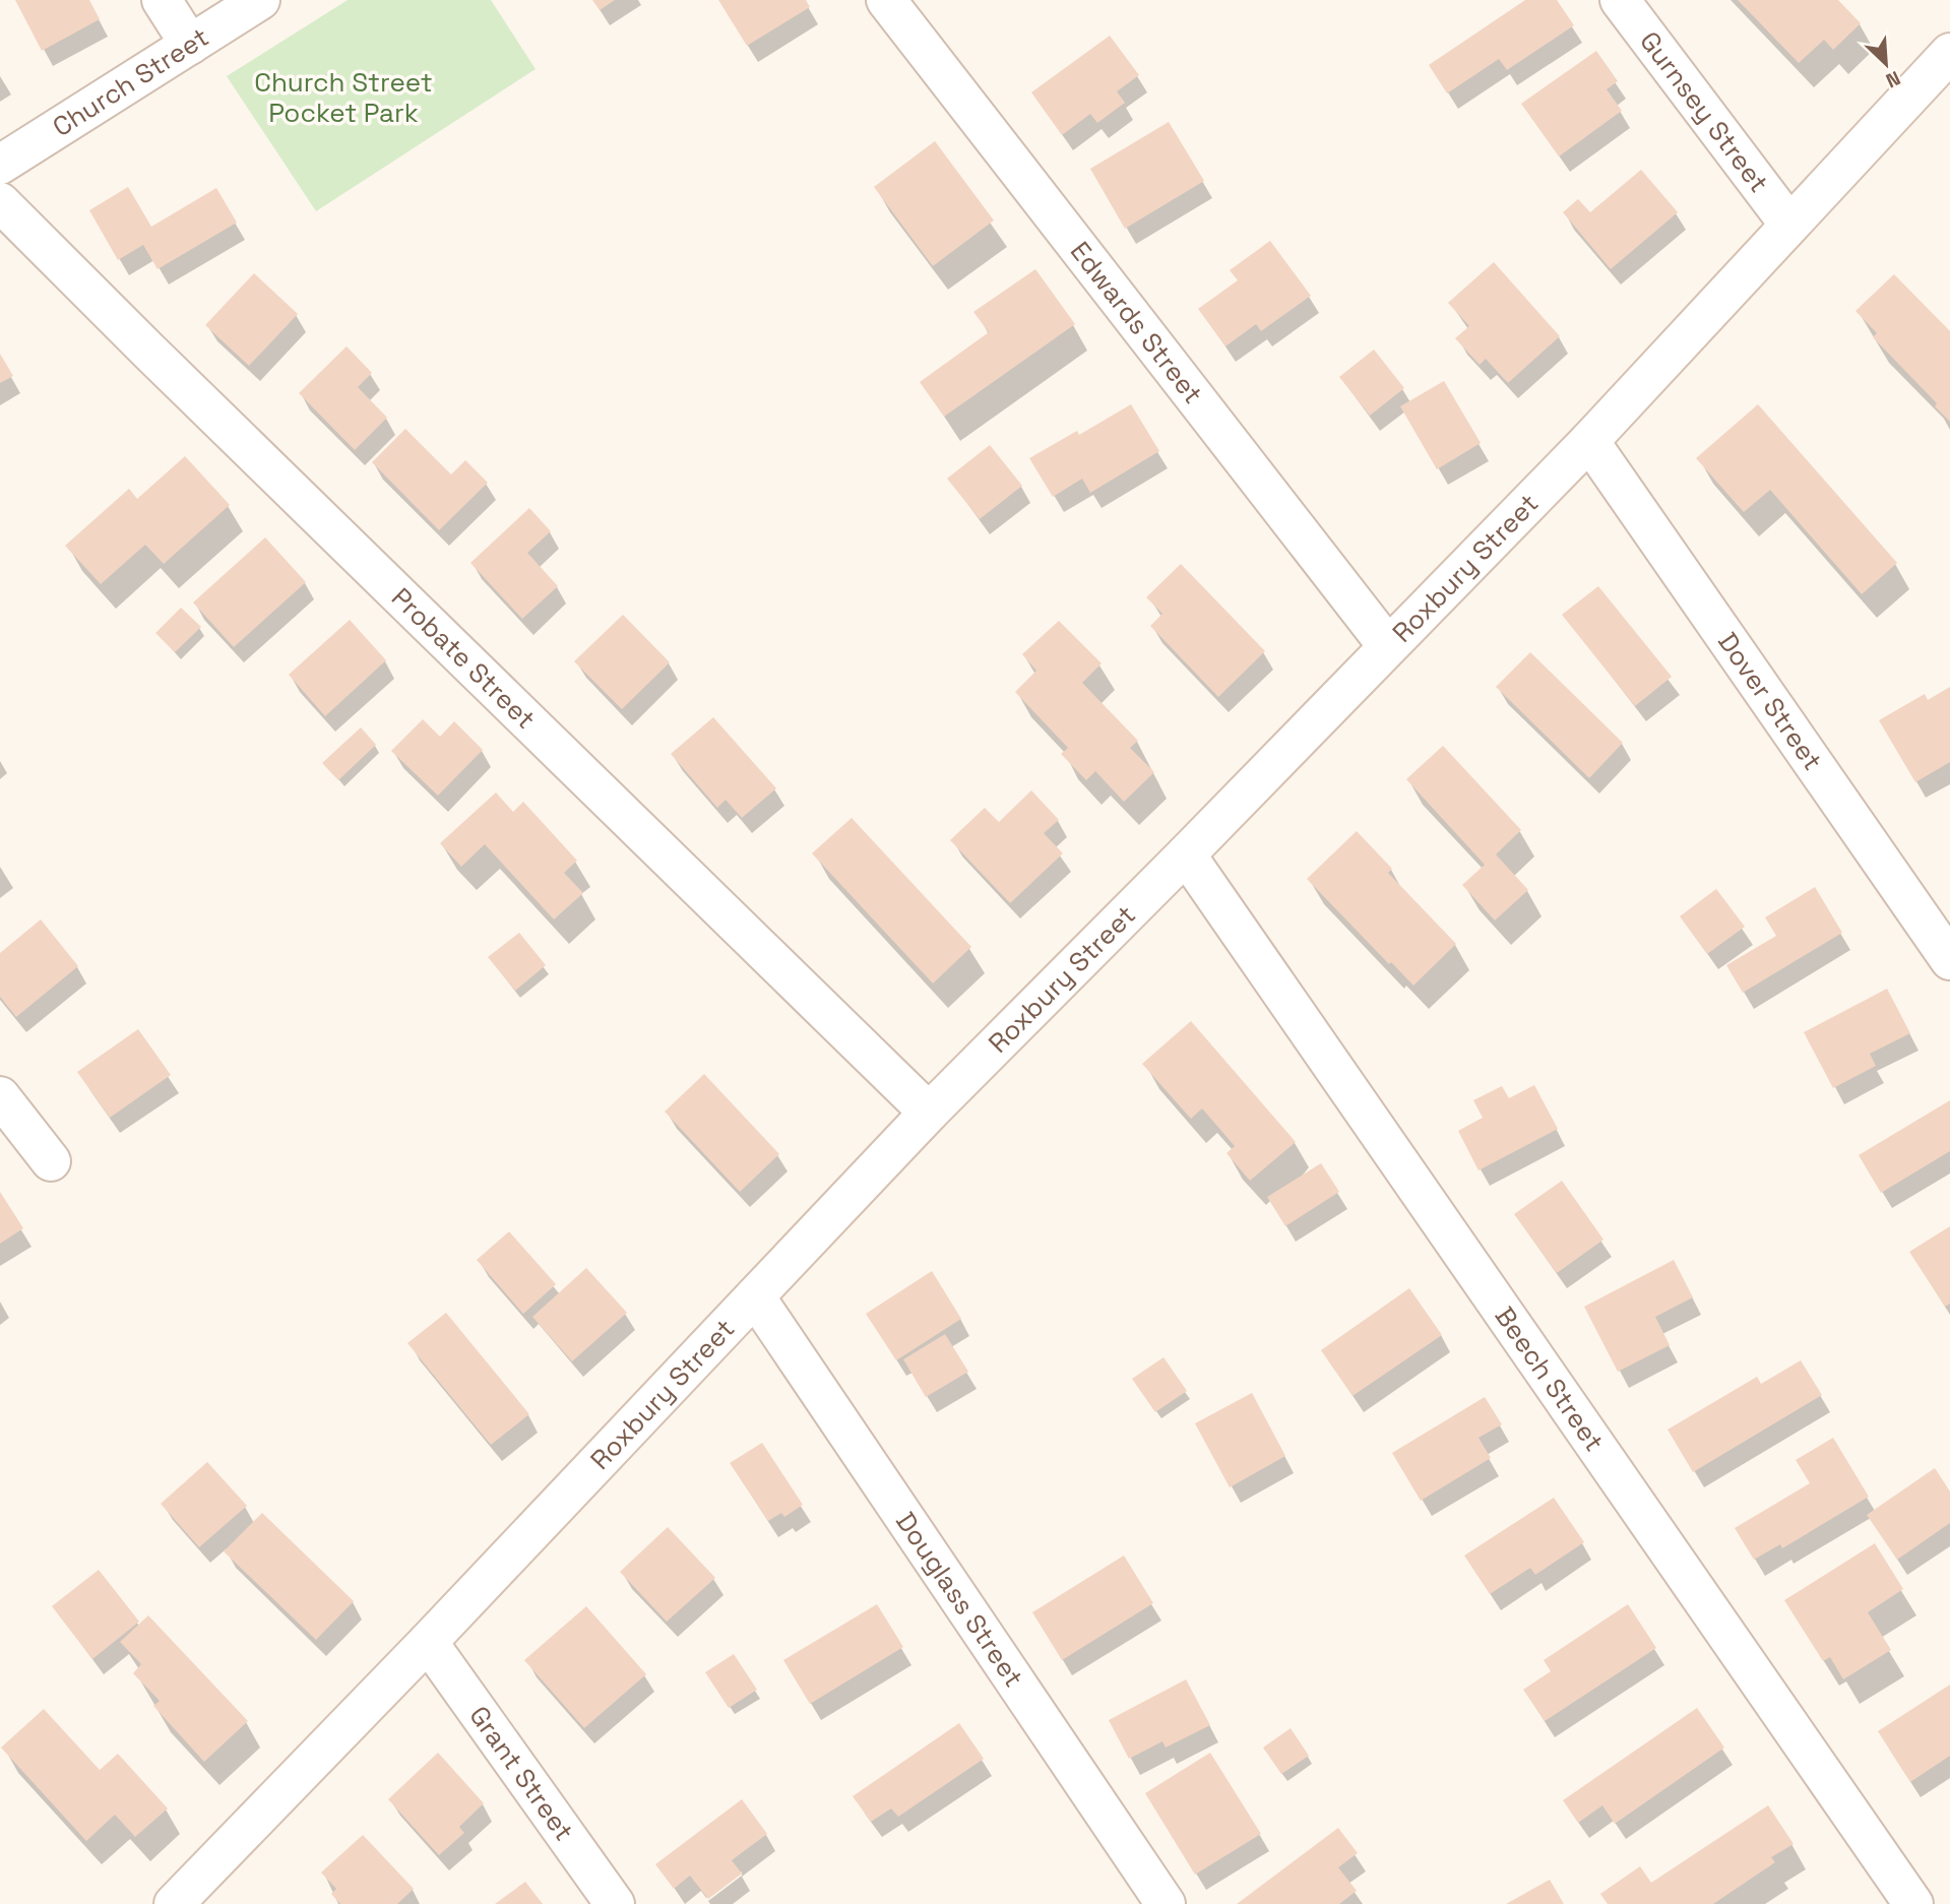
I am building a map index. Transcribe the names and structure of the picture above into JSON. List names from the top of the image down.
{
  "streets": {
    "street": [
      "Church Street",
      "Gurnsey Street",
      "Edwards Street",
      "Roxbury Street",
      "Probate Street",
      "Dover Street",
      "Beech Street",
      "Douglass Street",
      "Grant Street"
    ]
  },
  "crossings": [
    ["Gurnsey Street", "Roxbury Street"],
    ["Edwards Street", "Roxbury Street"],
    ["Roxbury Street", "Probate Street"],
    ["Roxbury Street", "Dover Street"],
    ["Roxbury Street", "Beech Street"],
    ["Roxbury Street", "Douglass Street"],
    ["Roxbury Street", "Grant Street"]
  ],
  "parks": ["Church Street Pocket Park"],
  "north": "bottom right"
}
